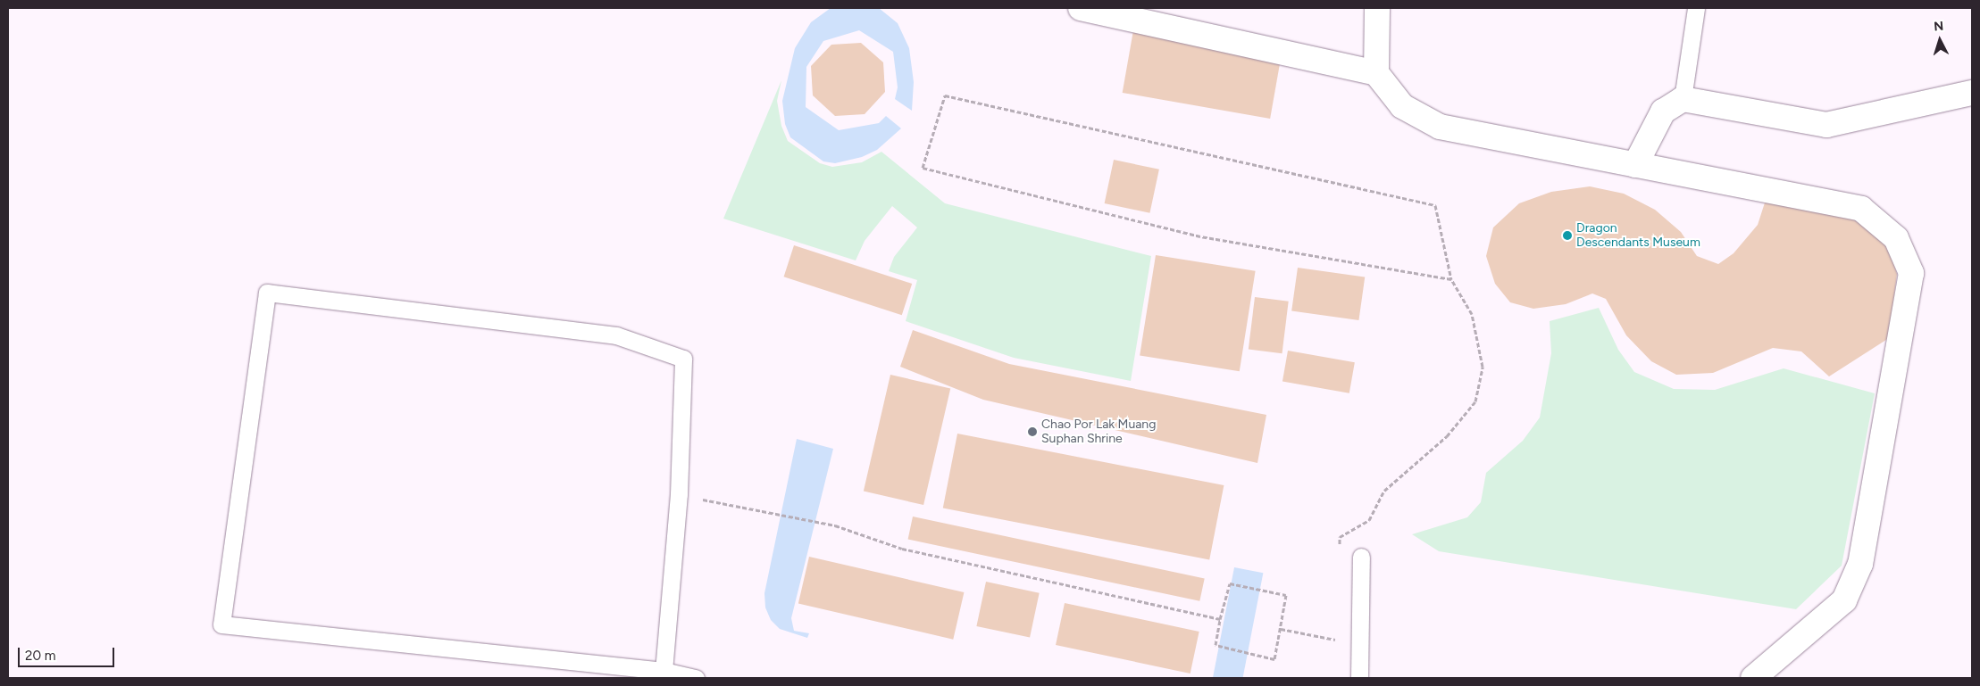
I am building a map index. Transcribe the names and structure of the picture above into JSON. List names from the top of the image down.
{
  "places": ["Dragon Descendants Museum", "Chao Por Lak Muang Suphan Shrine"],
  "scale_bar": "20 m",
  "north": "top"
}
